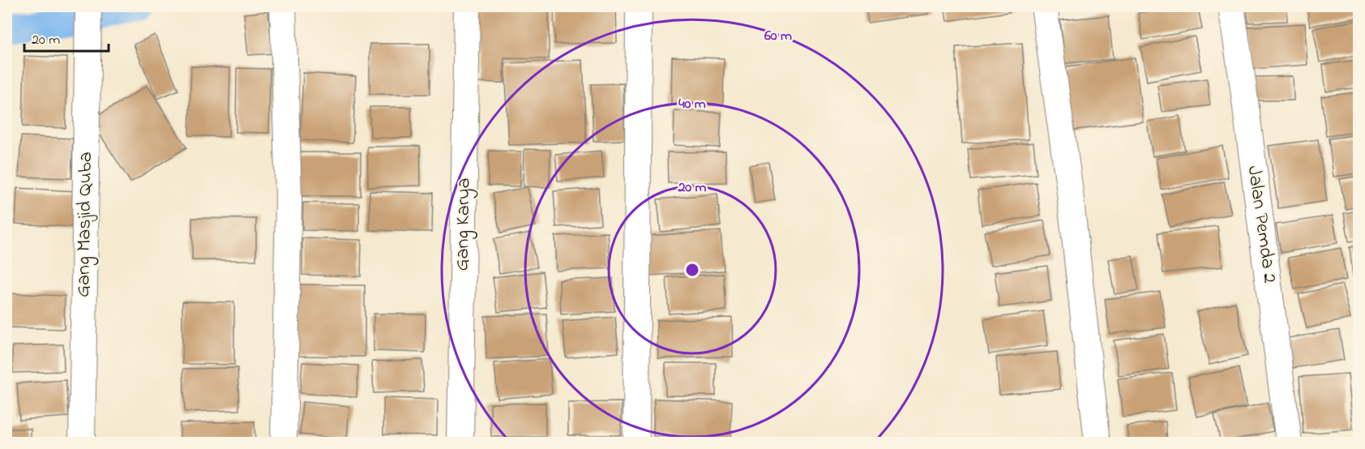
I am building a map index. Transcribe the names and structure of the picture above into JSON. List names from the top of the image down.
{
  "streets": {
    "street": ["Gang Masjid Quba", "Gang Karya", "Jalan Pemda 2"]
  },
  "scale_bar": "20 m",
  "rings": ["60 m", "40 m", "20 m"]
}
